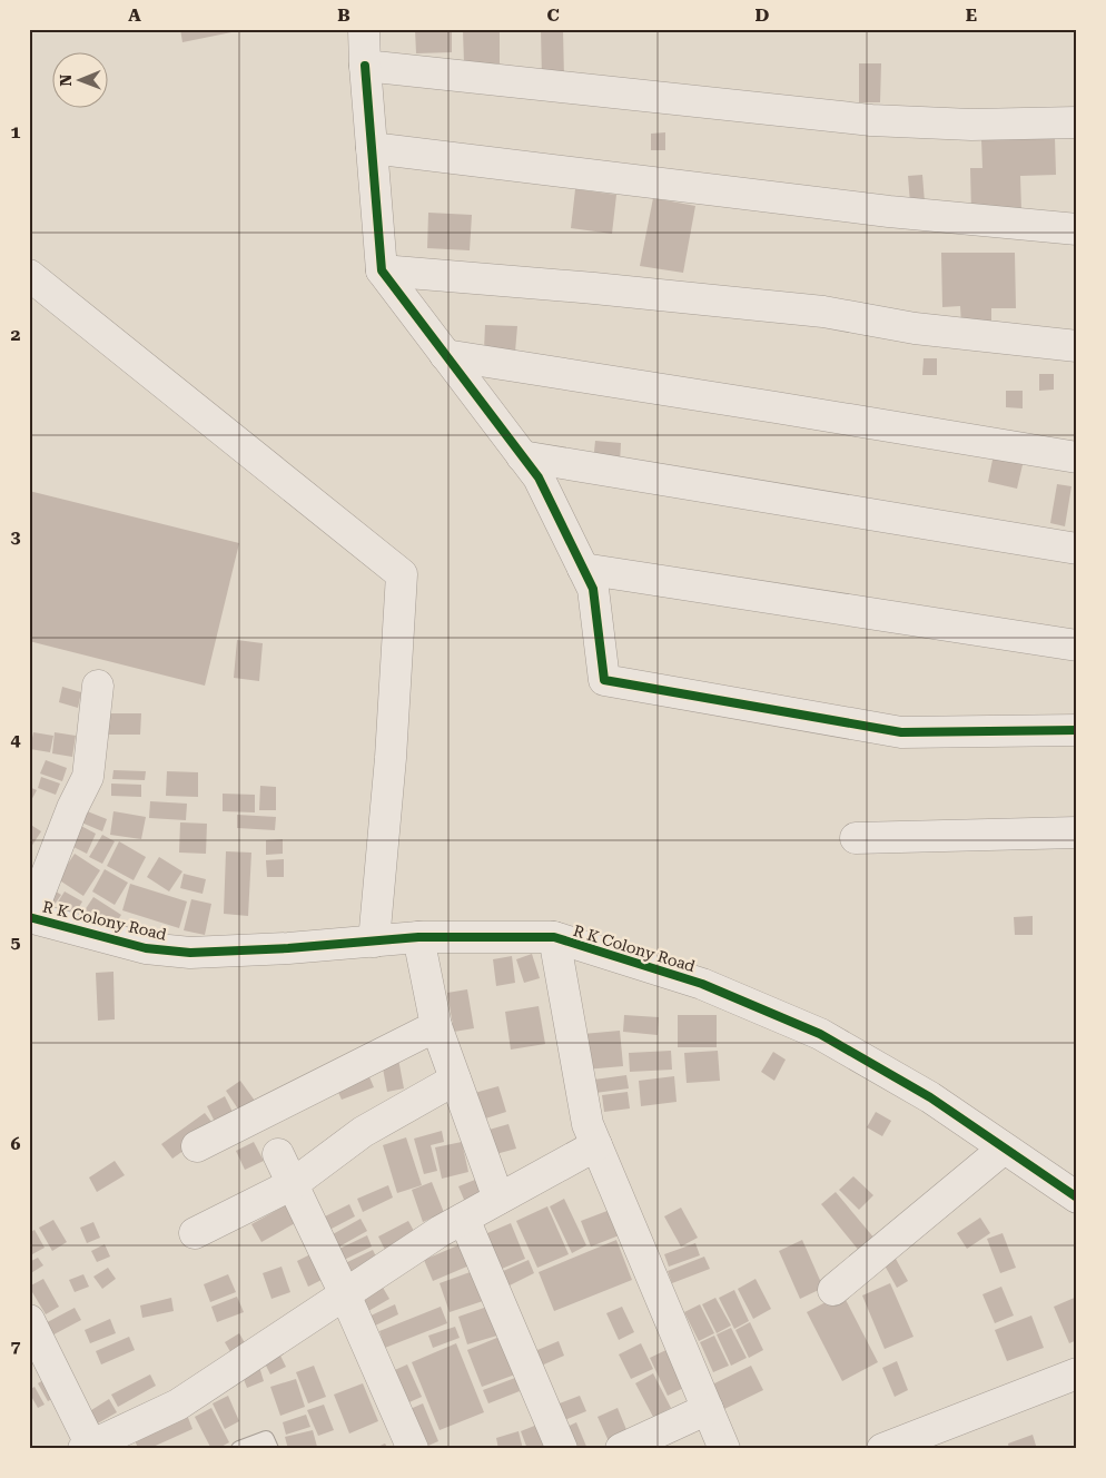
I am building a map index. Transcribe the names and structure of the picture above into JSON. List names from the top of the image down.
{
  "streets": {
    "street": ["R K Colony Road"]
  },
  "north": "left",
  "grid": {
    "columns": [
      "A",
      "B",
      "C",
      "D",
      "E"
    ],
    "rows": [
      "1",
      "2",
      "3",
      "4",
      "5",
      "6",
      "7"
    ]
  }
}
